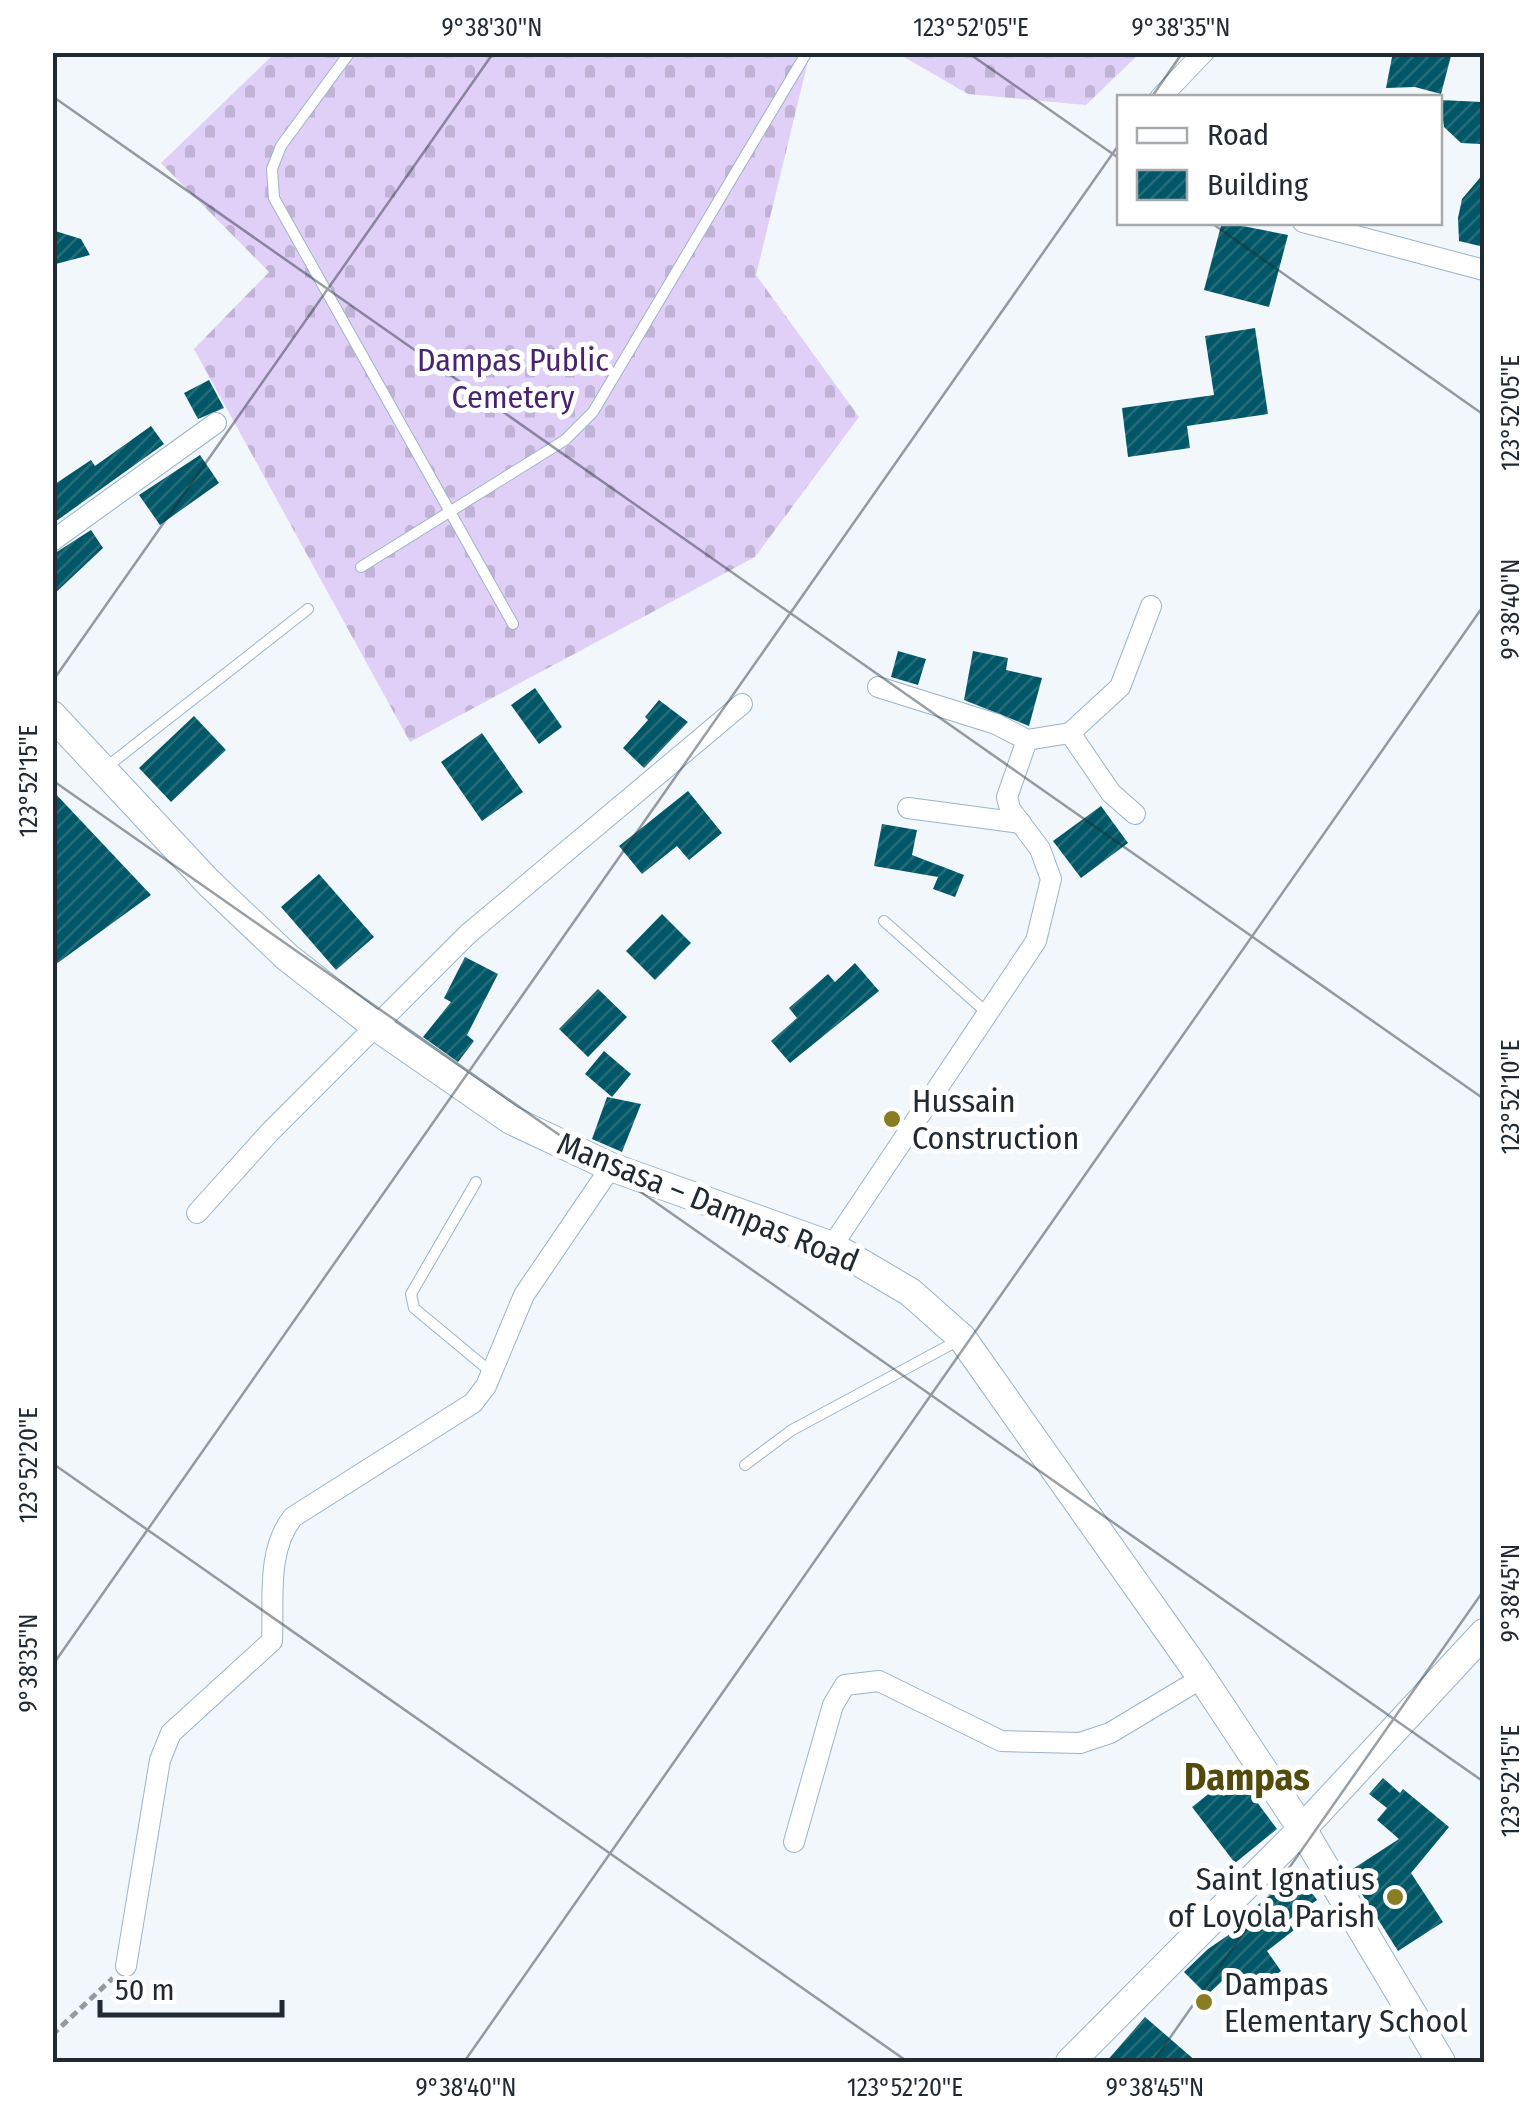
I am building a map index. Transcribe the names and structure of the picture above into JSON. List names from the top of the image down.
{
  "streets": {
    "main road": ["Mansasa – Dampas Road"]
  },
  "districts": ["Dampas"],
  "parks": ["Dampas Public Cemetery"],
  "places": ["Hussain Construction", "Saint Ignatius of Loyola Parish", "Dampas Elementary School"],
  "legend": ["Road", "Building"],
  "scale_bar": "50 m",
  "coordinates": [
    "9°38'30\"N",
    "123°52'05\"E",
    "9°38'35\"N",
    "9°38'40\"N",
    "123°52'15\"E",
    "123°52'10\"E",
    "123°52'20\"E",
    "9°38'45\"N"
  ]
}
